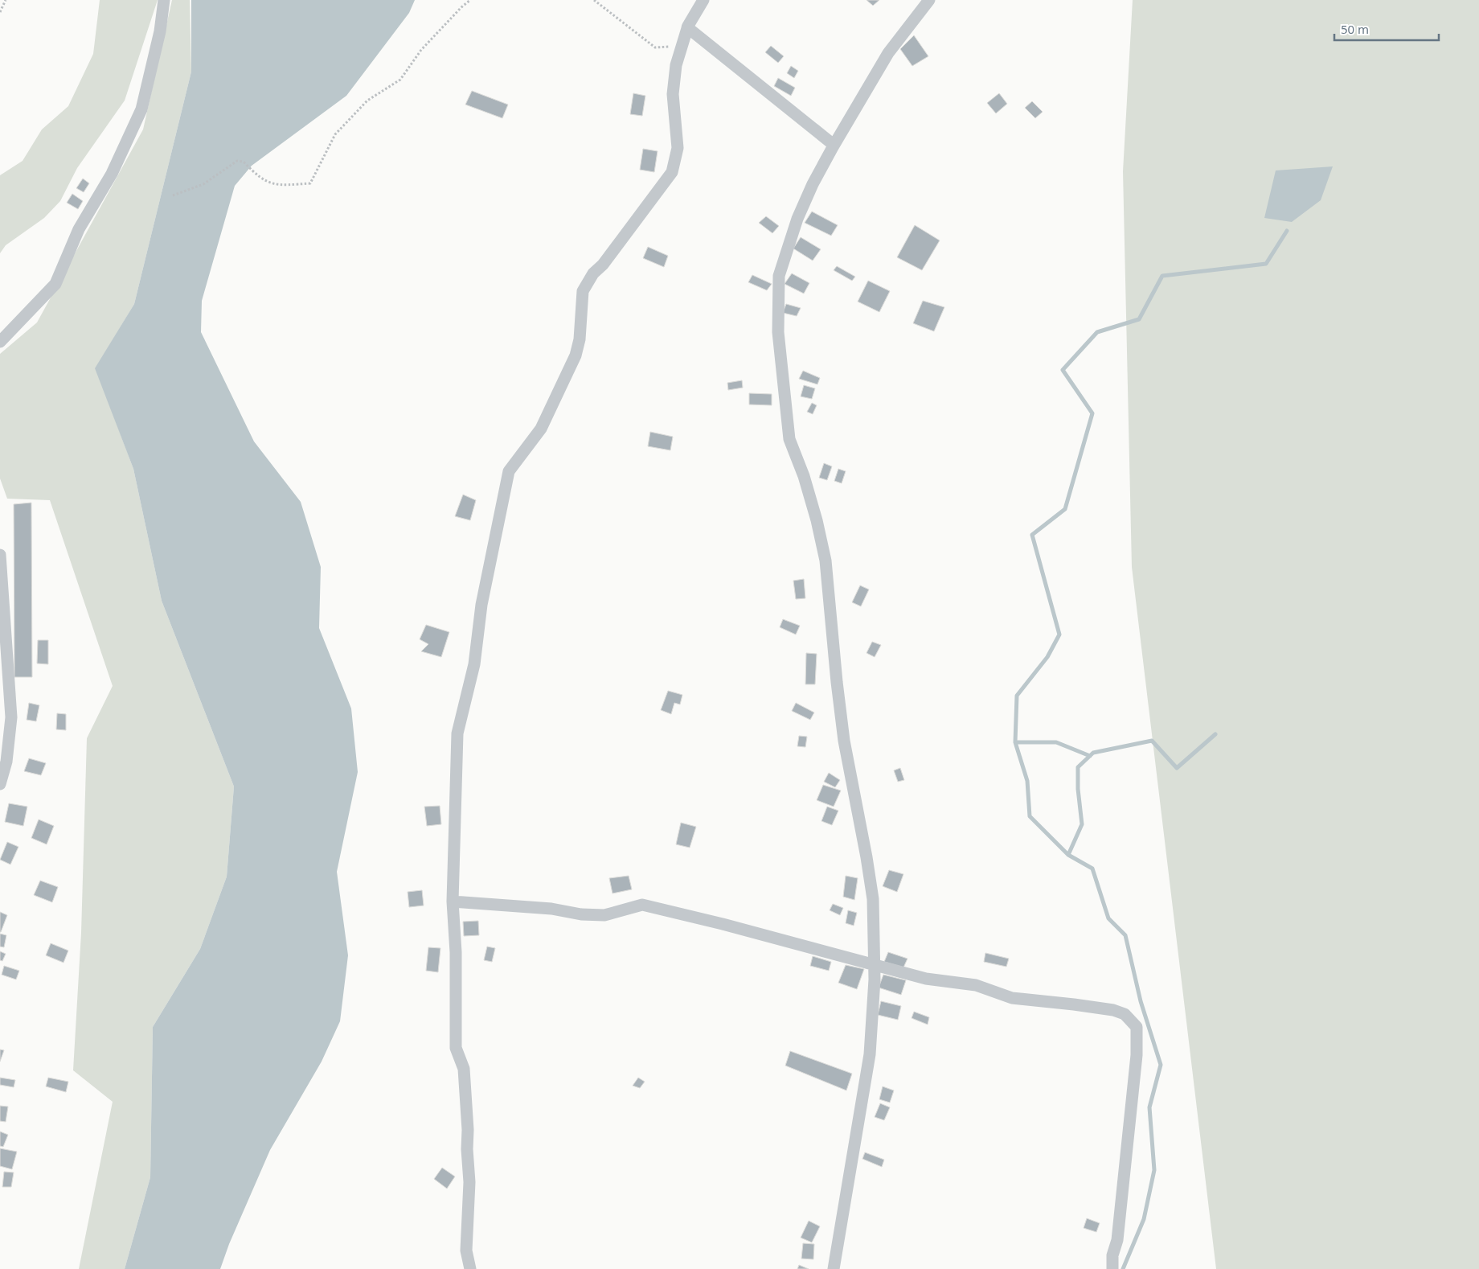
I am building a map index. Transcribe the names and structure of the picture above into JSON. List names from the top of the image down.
{
  "scale_bar": "50 m"
}
